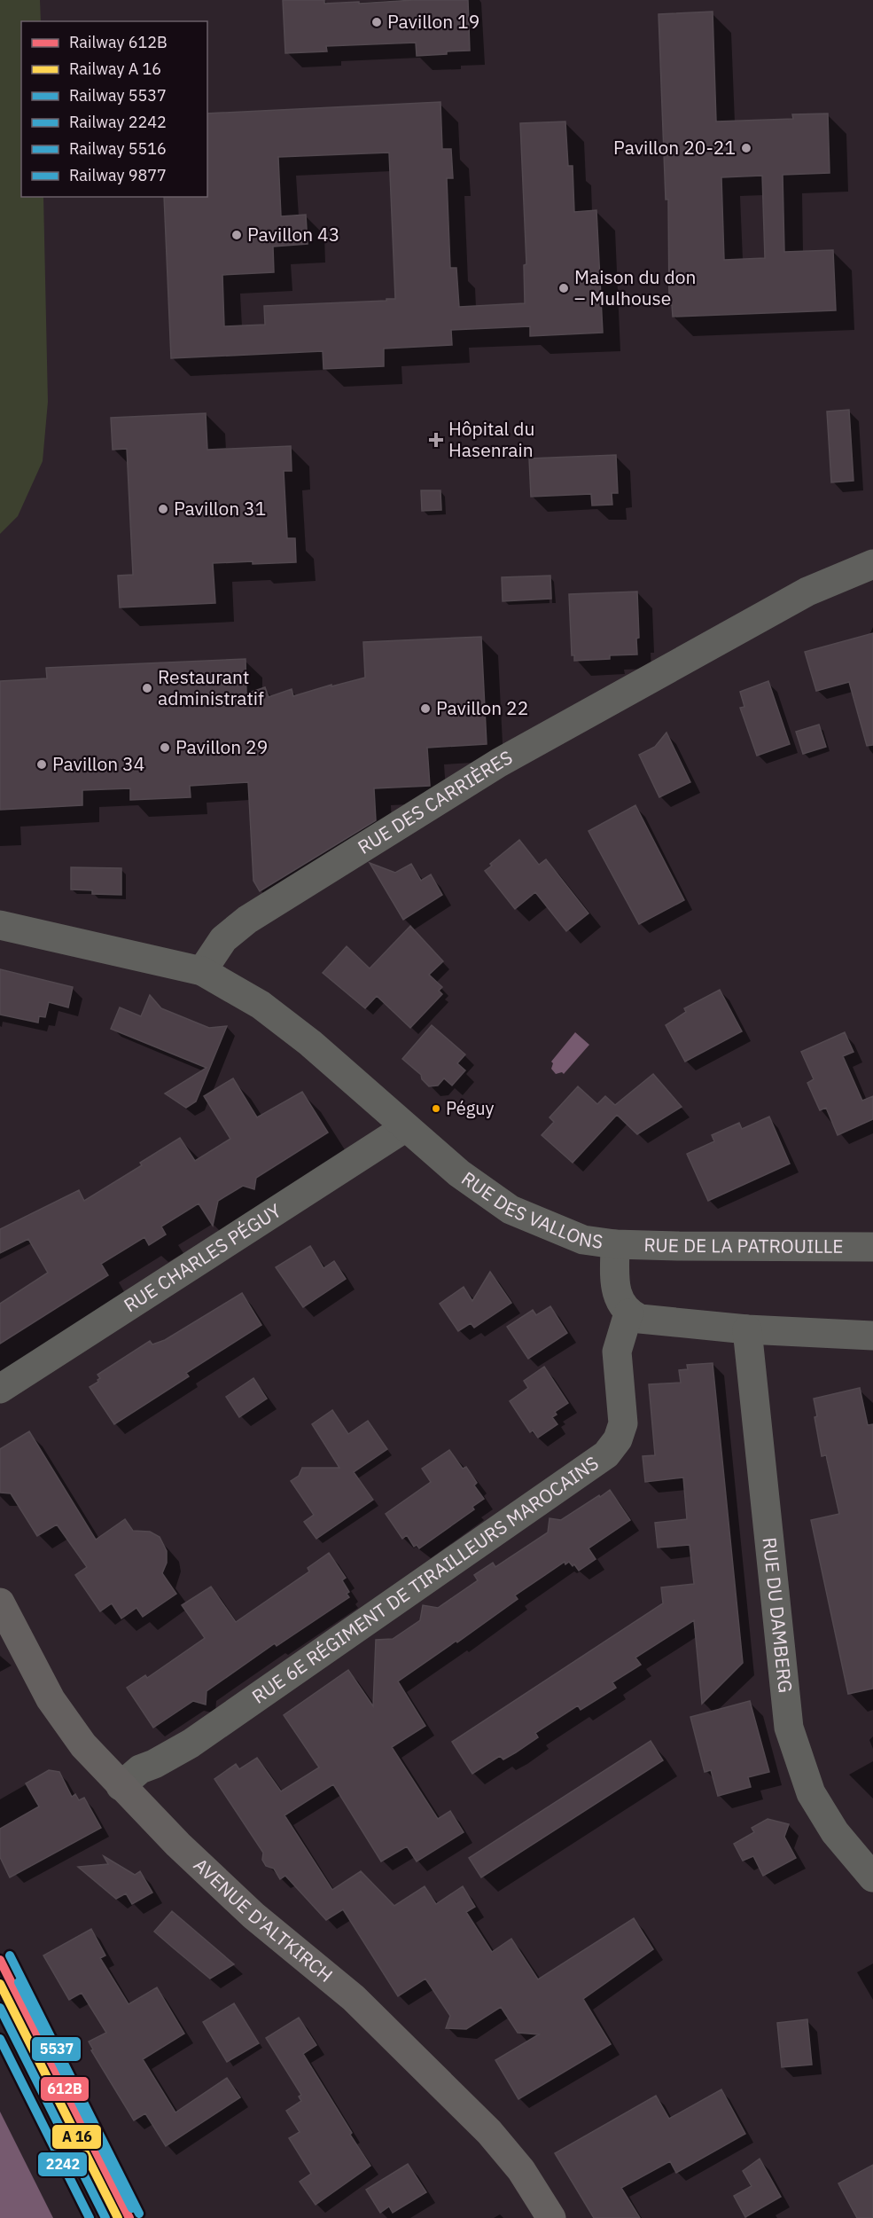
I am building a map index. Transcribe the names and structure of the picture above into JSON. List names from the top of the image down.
{
  "streets": {
    "main road": ["AVENUE D'ALTKIRCH"],
    "street": [
      "RUE DES CARRIÈRES",
      "RUE DES VALLONS",
      "RUE DE LA PATROUILLE",
      "RUE CHARLES PÉGUY",
      "RUE 6E RÉGIMENT DE TIRAILLEURS MAROCAINS",
      "RUE DU DAMBERG"
    ]
  },
  "crossings": [
    ["RUE DES CARRIÈRES", "RUE DES VALLONS"],
    ["RUE DES VALLONS", "RUE DE LA PATROUILLE"],
    ["RUE DES VALLONS", "RUE CHARLES PÉGUY"],
    ["RUE DES VALLONS", "RUE 6E RÉGIMENT DE TIRAILLEURS MAROCAINS"],
    ["RUE 6E RÉGIMENT DE TIRAILLEURS MAROCAINS", "AVENUE D'ALTKIRCH"]
  ],
  "places": {
    "other": [
      "Pavillon 19",
      "Pavillon 20-21",
      "Pavillon 43",
      "Maison du don – Mulhouse",
      "Pavillon 31",
      "Restaurant administratif",
      "Pavillon 22",
      "Pavillon 29",
      "Pavillon 34",
      "Péguy"
    ],
    "health": ["Hôpital du Hasenrain"]
  },
  "lines": [
    "rail line 5537",
    "rail line 612B",
    "rail line 5516",
    "rail line 9877",
    "rail line 2242"
  ],
  "legend": [
    "Railway 612B",
    "Railway A 16",
    "Railway 5537",
    "Railway 2242",
    "Railway 5516",
    "Railway 9877"
  ]
}
